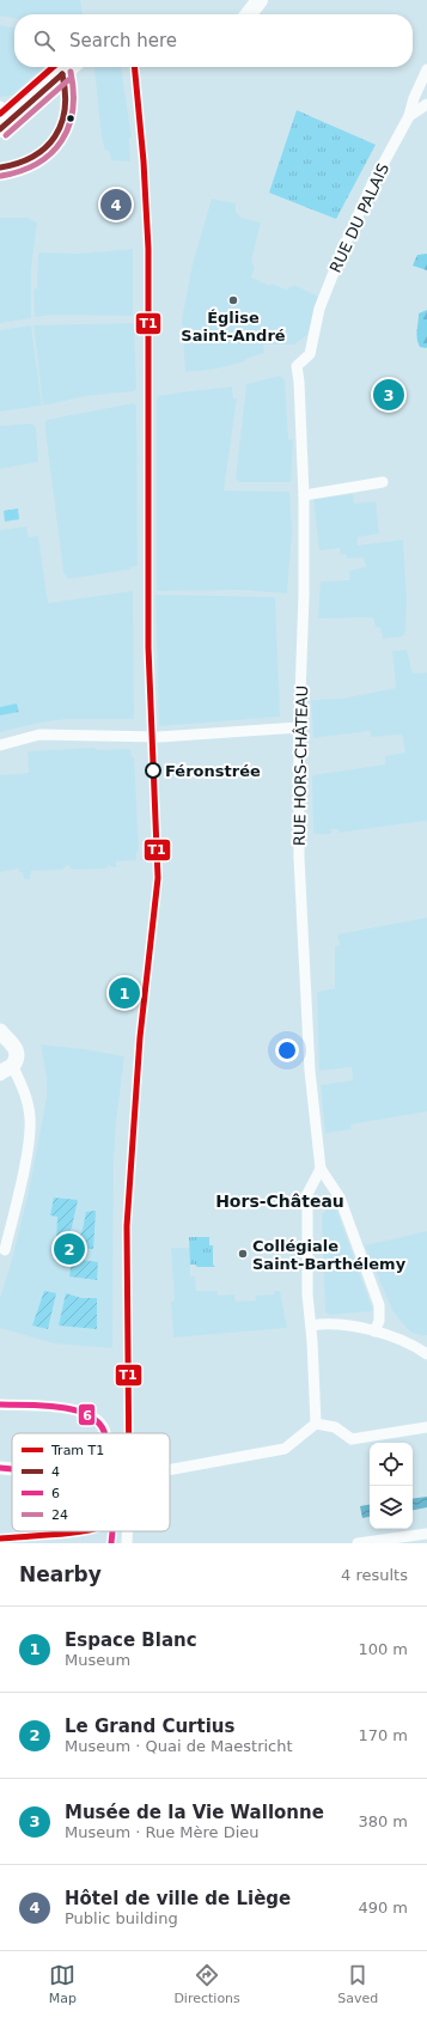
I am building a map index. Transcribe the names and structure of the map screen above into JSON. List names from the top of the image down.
{
  "streets": {
    "street": ["RUE DU PALAIS", "RUE HORS-CHÂTEAU"]
  },
  "crossings": [
    ["RUE DU PALAIS", "RUE HORS-CHÂTEAU"]
  ],
  "districts": ["Hors-Château"],
  "places": ["Église Saint-André", "Féronstrée", "Collégiale Saint-Barthélemy"],
  "lines": [
    "tram line T1",
    "transit line 24",
    "transit line 4",
    "transit line 6"
  ],
  "legend": [
    "Tram T1",
    "4",
    "6",
    "24"
  ],
  "page": {
    "search": "Search here",
    "pins": [
      "4",
      "3",
      "1",
      "2"
    ],
    "heading": ["Nearby", "4 results"],
    "list": [
      {
        "mark": "1",
        "name": "Espace Blanc",
        "note": "Museum",
        "value": "100 m"
      },
      {
        "mark": "2",
        "name": "Le Grand Curtius",
        "note": "Museum · Quai de Maestricht",
        "value": "170 m"
      },
      {
        "mark": "3",
        "name": "Musée de la Vie Wallonne",
        "note": "Museum · Rue Mère Dieu",
        "value": "380 m"
      },
      {
        "mark": "4",
        "name": "Hôtel de ville de Liège",
        "note": "Public building",
        "value": "490 m"
      }
    ],
    "nav": ["Map", "Directions", "Saved"]
  }
}
